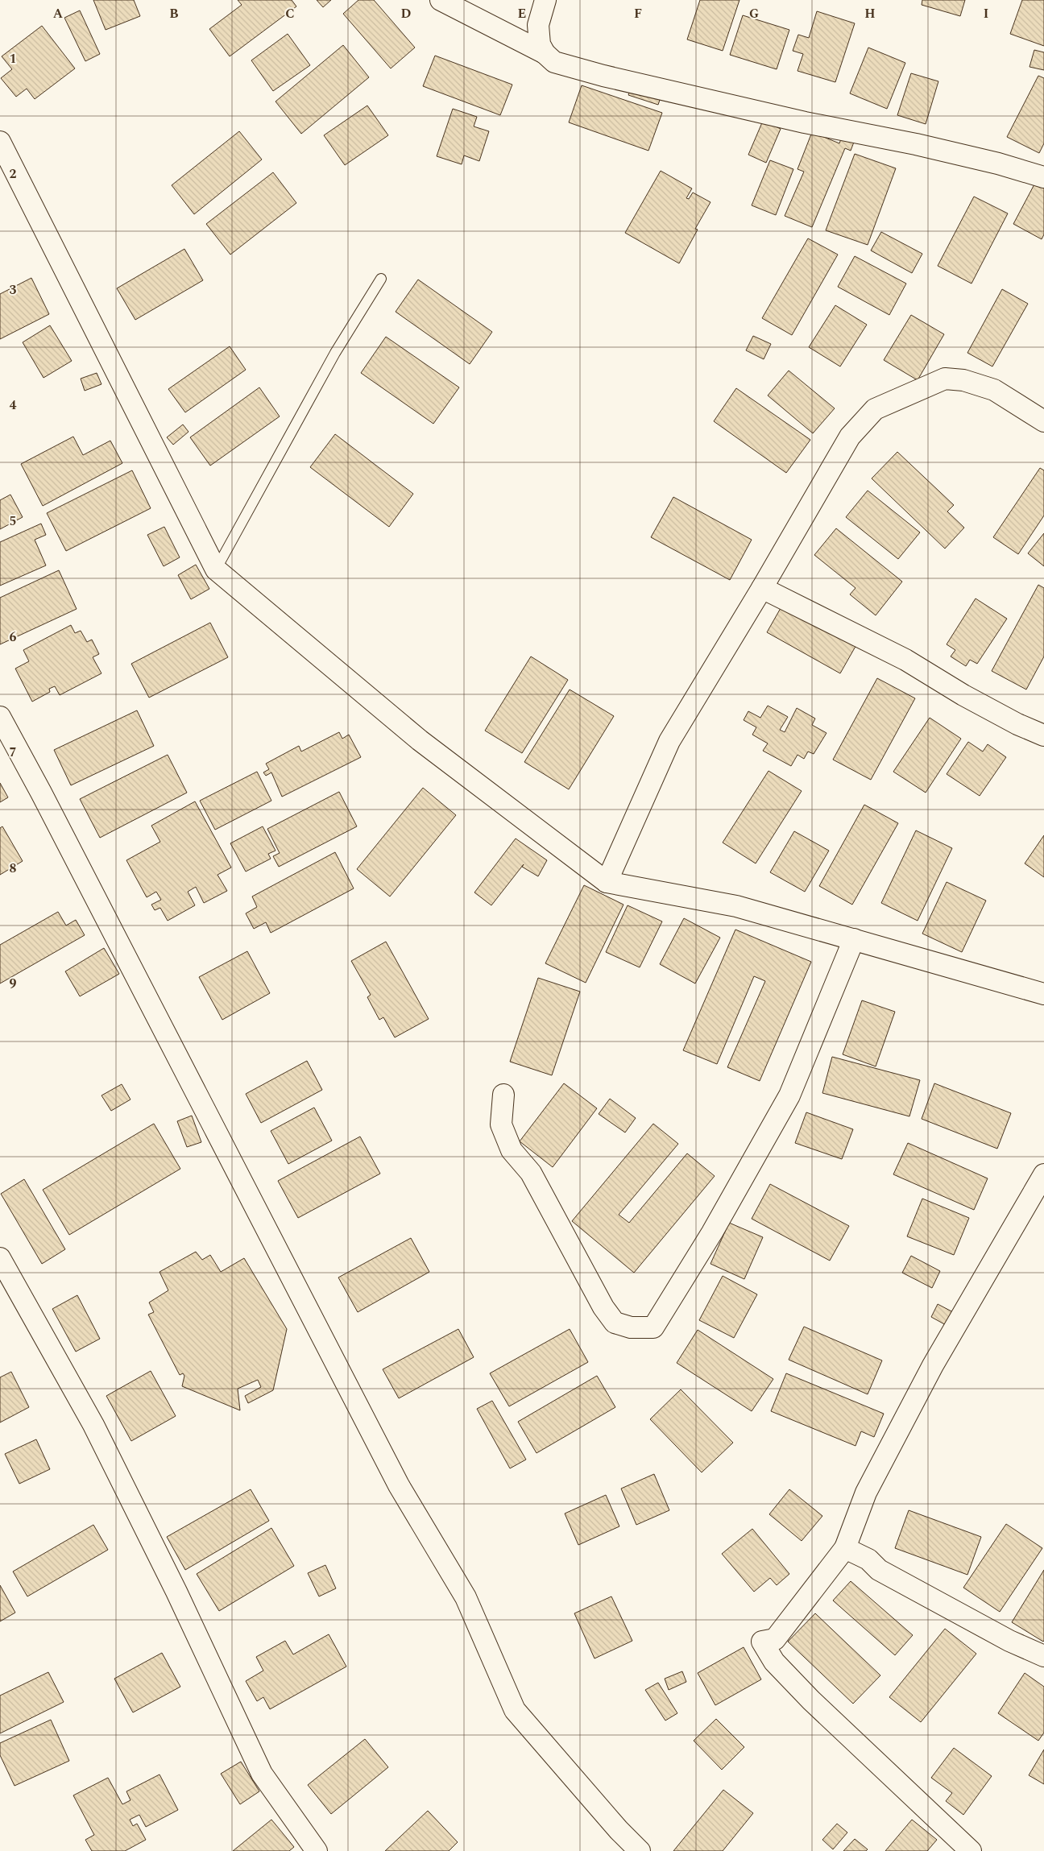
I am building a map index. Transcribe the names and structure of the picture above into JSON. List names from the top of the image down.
{
  "grid": {
    "columns": [
      "A",
      "B",
      "C",
      "D",
      "E",
      "F",
      "G",
      "H",
      "I"
    ],
    "rows": [
      "1",
      "2",
      "3",
      "4",
      "5",
      "6",
      "7",
      "8",
      "9"
    ]
  }
}
